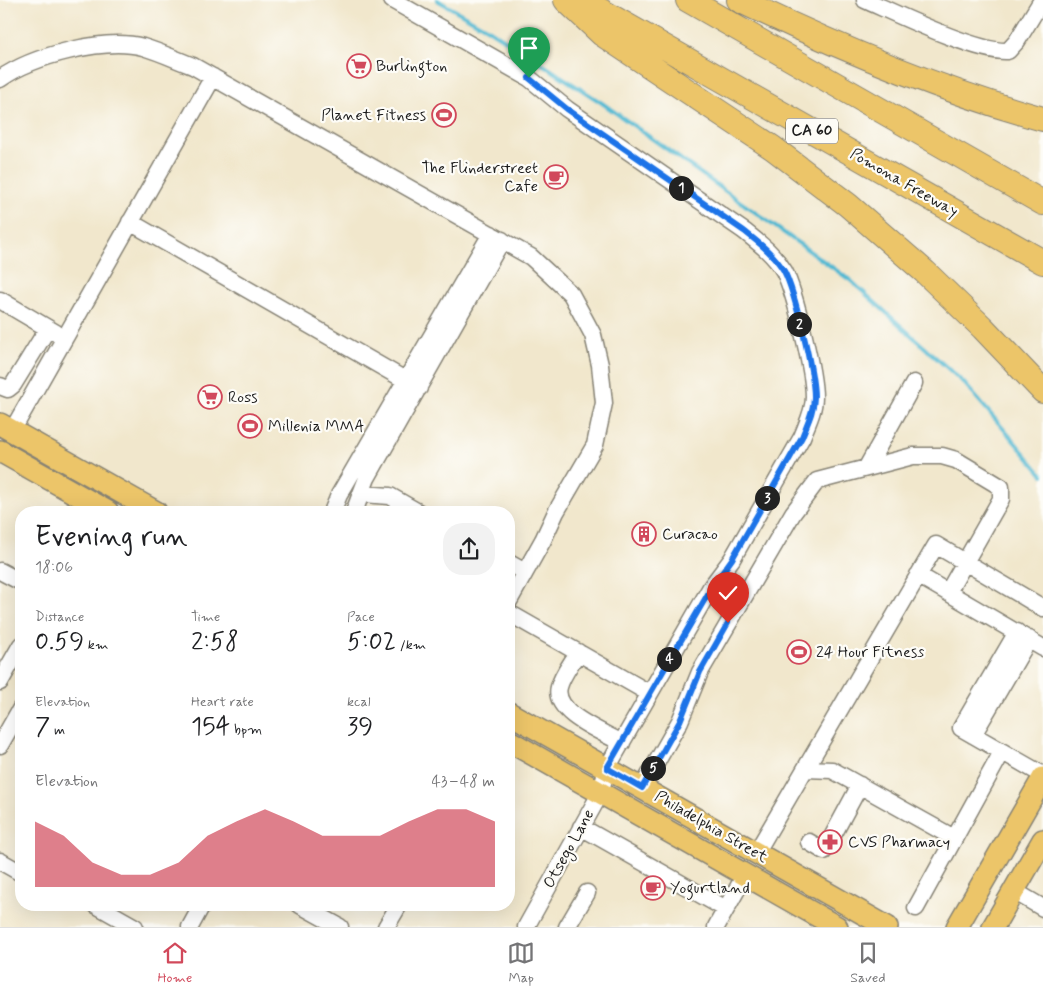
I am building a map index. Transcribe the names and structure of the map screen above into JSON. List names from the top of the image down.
{
  "streets": {
    "highway": ["CA 60", "Pomona Freeway"],
    "main road": ["Philadelphia Street"],
    "street": ["Otsego Lane"]
  },
  "crossings": [
    ["Philadelphia Street", "Otsego Lane"]
  ],
  "places": {
    "supermarket": ["Burlington", "Ross"],
    "sports": ["Planet Fitness", "Millenia MMA", "24 Hour Fitness"],
    "cafe": ["The Flinderstreet Cafe", "Yogurtland"],
    "building": ["Curacao"],
    "pharmacy": ["CVS Pharmacy"]
  },
  "page": {
    "pins": [
      "1",
      "2",
      "3",
      "4",
      "5"
    ],
    "heading": ["Evening run", "18:06"],
    "stats": [
      ["Distance", "0.59 km"],
      ["Time", "2:58"],
      ["Pace", "5:02 /km"],
      ["Elevation", "7 m"],
      ["Heart rate", "154 bpm"],
      ["kcal", "39"]
    ],
    "chart": ["Elevation", "43–48 m"],
    "tabs": ["Home", "Map", "Saved"]
  }
}
